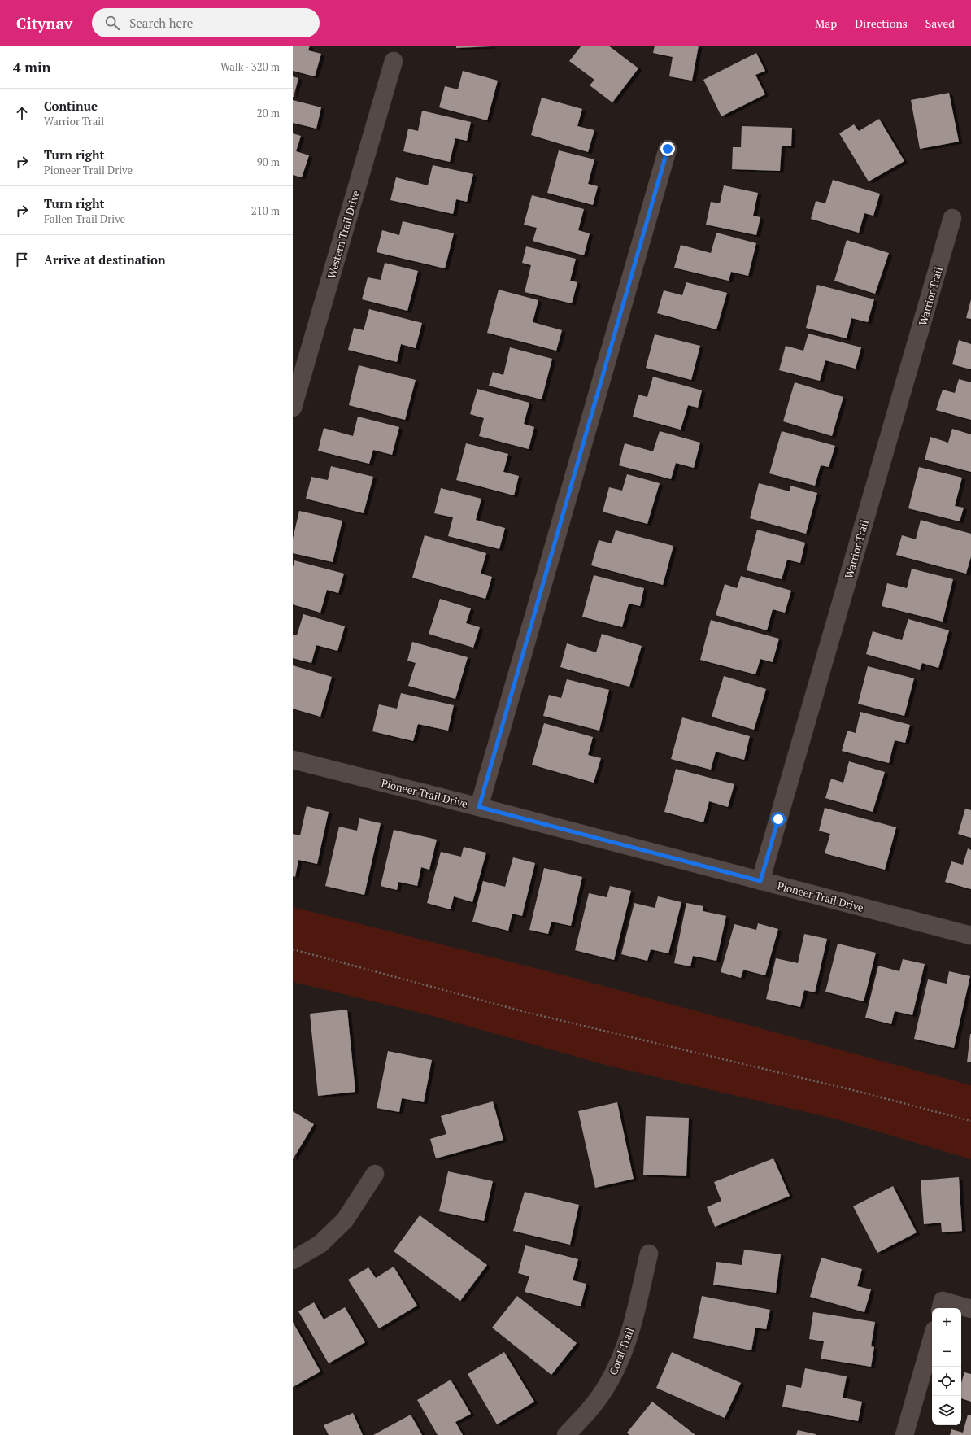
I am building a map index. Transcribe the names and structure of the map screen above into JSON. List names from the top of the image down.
{
  "streets": {
    "street": [
      "Western Trail Drive",
      "Warrior Trail",
      "Pioneer Trail Drive",
      "Coral Trail"
    ]
  },
  "crossings": [
    ["Warrior Trail", "Pioneer Trail Drive"]
  ],
  "page": {
    "header": "Citynav",
    "search": "Search here",
    "nav": ["Map", "Directions", "Saved"],
    "heading": ["4 min", "Walk · 320 m"],
    "list": [
      ["Continue", "Warrior Trail", "20 m"],
      ["Turn right", "Pioneer Trail Drive", "90 m"],
      ["Turn right", "Fallen Trail Drive", "210 m"],
      "Arrive at destination"
    ],
    "map_buttons": ["+", "−"]
  }
}
